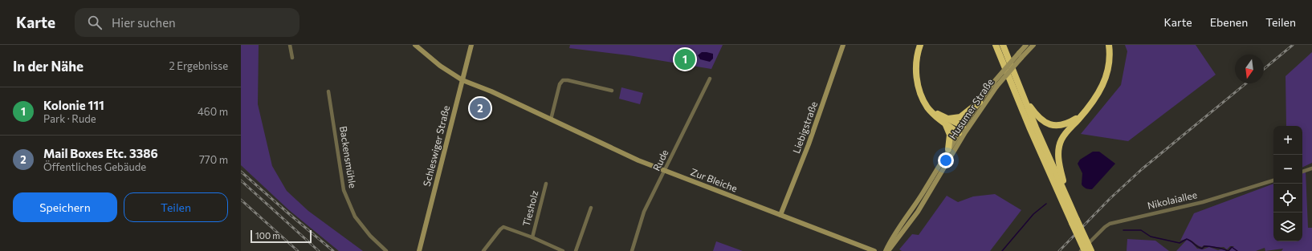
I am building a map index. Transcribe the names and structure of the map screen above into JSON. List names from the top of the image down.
{
  "streets": {
    "main road": [
      "Husumer Straße",
      "Liebigstraße",
      "Schleswiger Straße",
      "Zur Bleiche"
    ],
    "street": [
      "Backensmühle",
      "Rude",
      "Nikolaiallee",
      "Tiesholz"
    ]
  },
  "crossings": [
    ["Liebigstraße", "Zur Bleiche"],
    ["Schleswiger Straße", "Zur Bleiche"],
    ["Rude", "Zur Bleiche"]
  ],
  "scale_bar": "100 m",
  "north": "bottom",
  "page": {
    "header": "Karte",
    "search": "Hier suchen",
    "nav": ["Karte", "Ebenen", "Teilen"],
    "heading": ["In der Nähe", "2 Ergebnisse"],
    "pins": ["1", "2"],
    "list": [
      {
        "mark": "1",
        "name": "Kolonie 111",
        "note": "Park · Rude",
        "value": "460 m"
      },
      {
        "mark": "2",
        "name": "Mail Boxes Etc. 3386",
        "note": "Öffentliches Gebäude",
        "value": "770 m"
      }
    ],
    "map_buttons": ["+", "−"],
    "buttons": ["Speichern", "Teilen"],
    "scale": "100 m"
  }
}
